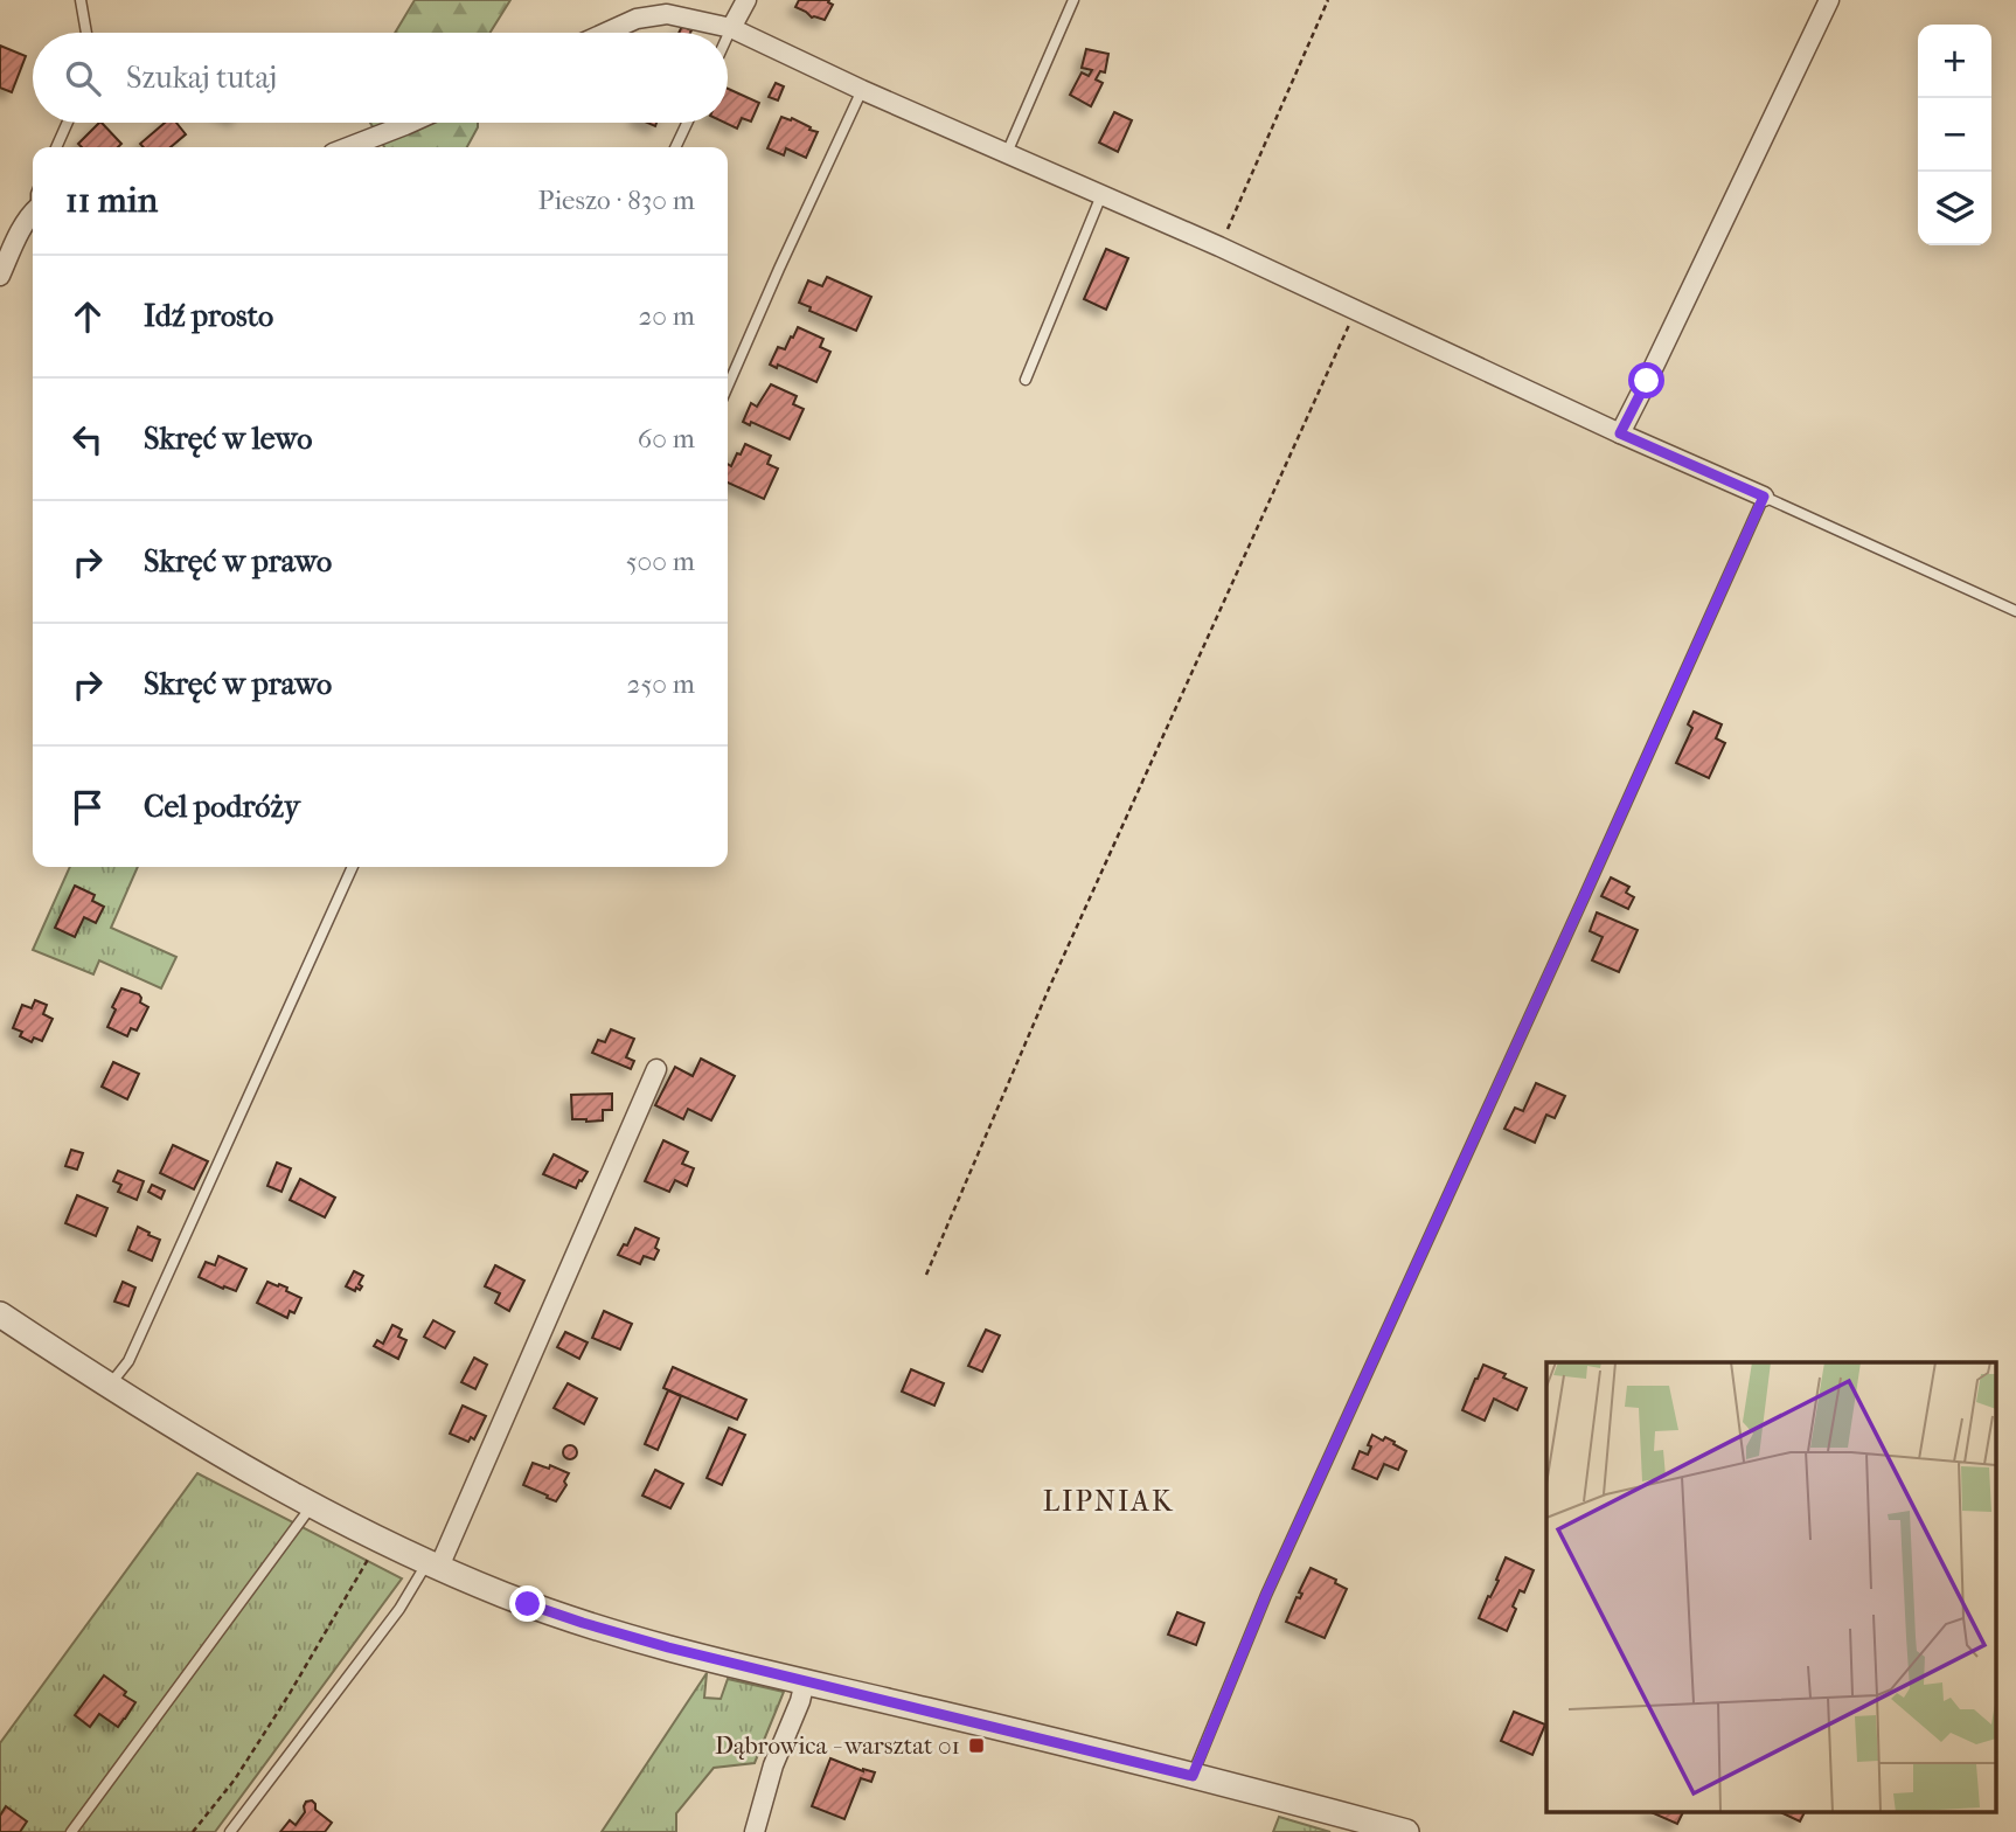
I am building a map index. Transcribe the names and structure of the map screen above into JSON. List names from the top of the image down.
{
  "districts": ["LIPNIAK"],
  "places": {
    "transit": ["Dąbrowica - warsztat 01"]
  },
  "page": {
    "map_buttons": ["+", "−"],
    "search": "Szukaj tutaj",
    "heading": ["11 min", "Pieszo · 830 m"],
    "list": [
      ["Idź prosto", "20 m"],
      ["Skręć w lewo", "60 m"],
      ["Skręć w prawo", "500 m"],
      ["Skręć w prawo", "250 m"],
      "Cel podróży"
    ]
  }
}
